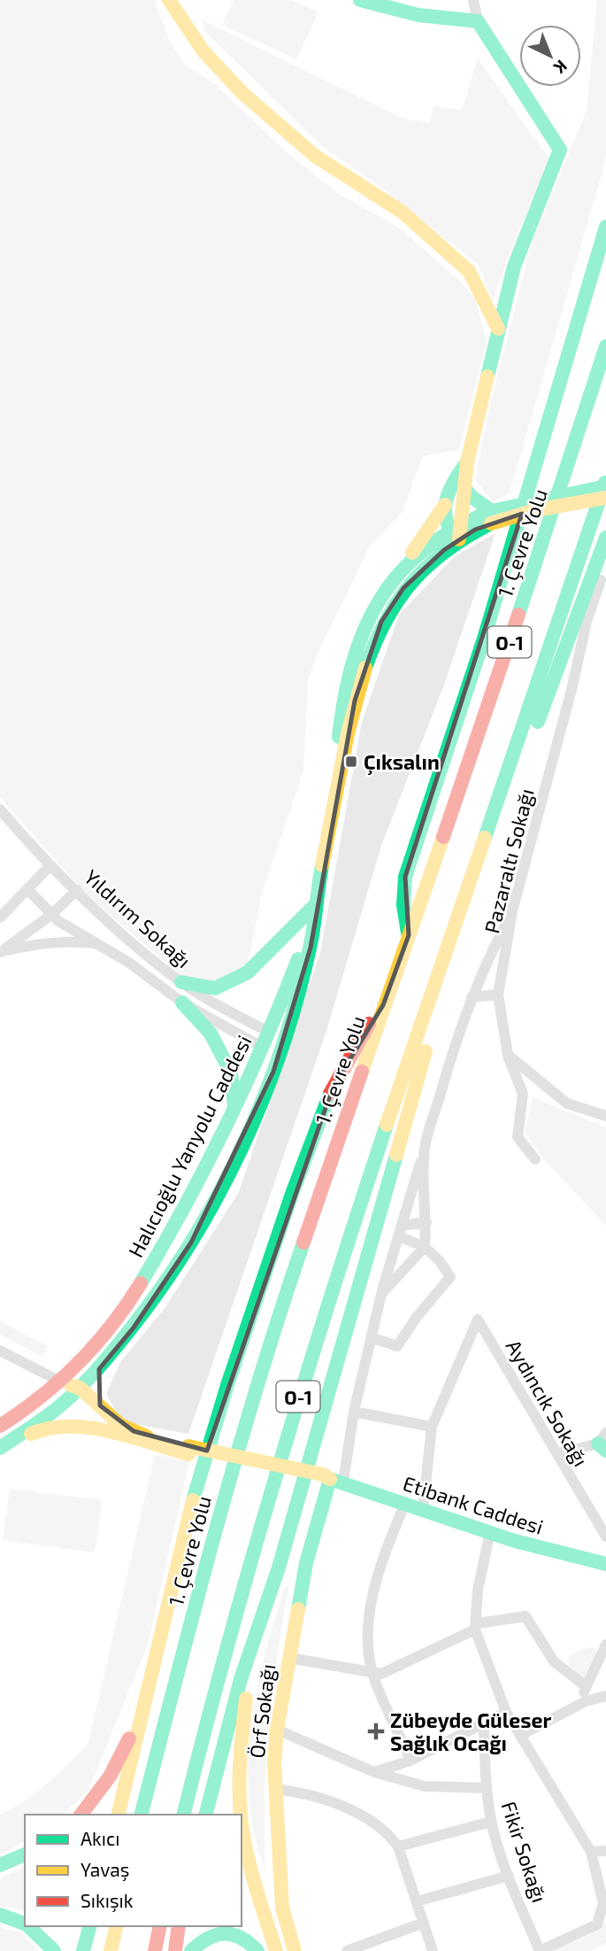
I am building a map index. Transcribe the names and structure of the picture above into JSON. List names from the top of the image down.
{
  "streets": {
    "main road": [
      "1. Çevre Yolu",
      "O-1",
      "Halıcıoğlu Yanyolu Caddesi",
      "Etibank Caddesi",
      "Örf Sokağı"
    ],
    "street": [
      "Pazaraltı Sokağı",
      "Yıldırım Sokağı",
      "Aydıncık Sokağı",
      "Fikir Sokağı"
    ]
  },
  "crossings": [
    ["Yıldırım Sokağı", "Halıcıoğlu Yanyolu Caddesi"],
    ["Halıcıoğlu Yanyolu Caddesi", "Etibank Caddesi"],
    ["Etibank Caddesi", "Örf Sokağı"]
  ],
  "places": {
    "transit": ["Çıksalın"],
    "health": ["Zübeyde Güleser Sağlık Ocağı"]
  },
  "legend": ["Akıcı", "Yavaş", "Sıkışık"],
  "north": "bottom right"
}
